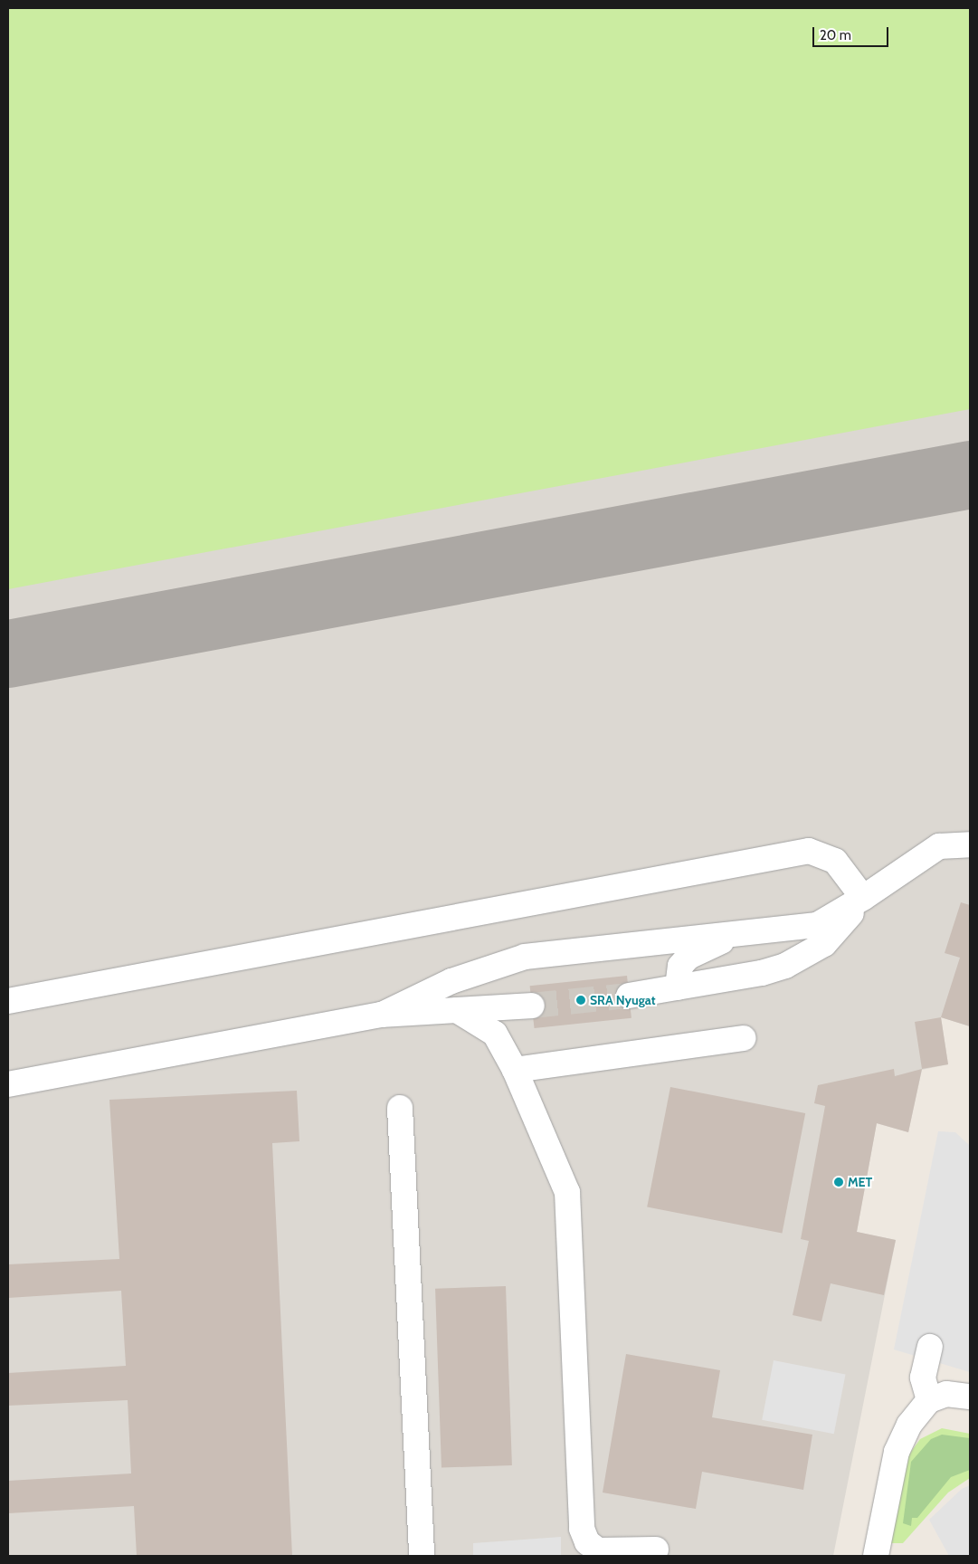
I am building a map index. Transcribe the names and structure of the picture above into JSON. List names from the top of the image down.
{
  "places": ["SRA Nyugat", "MET"],
  "scale_bar": "20 m"
}
